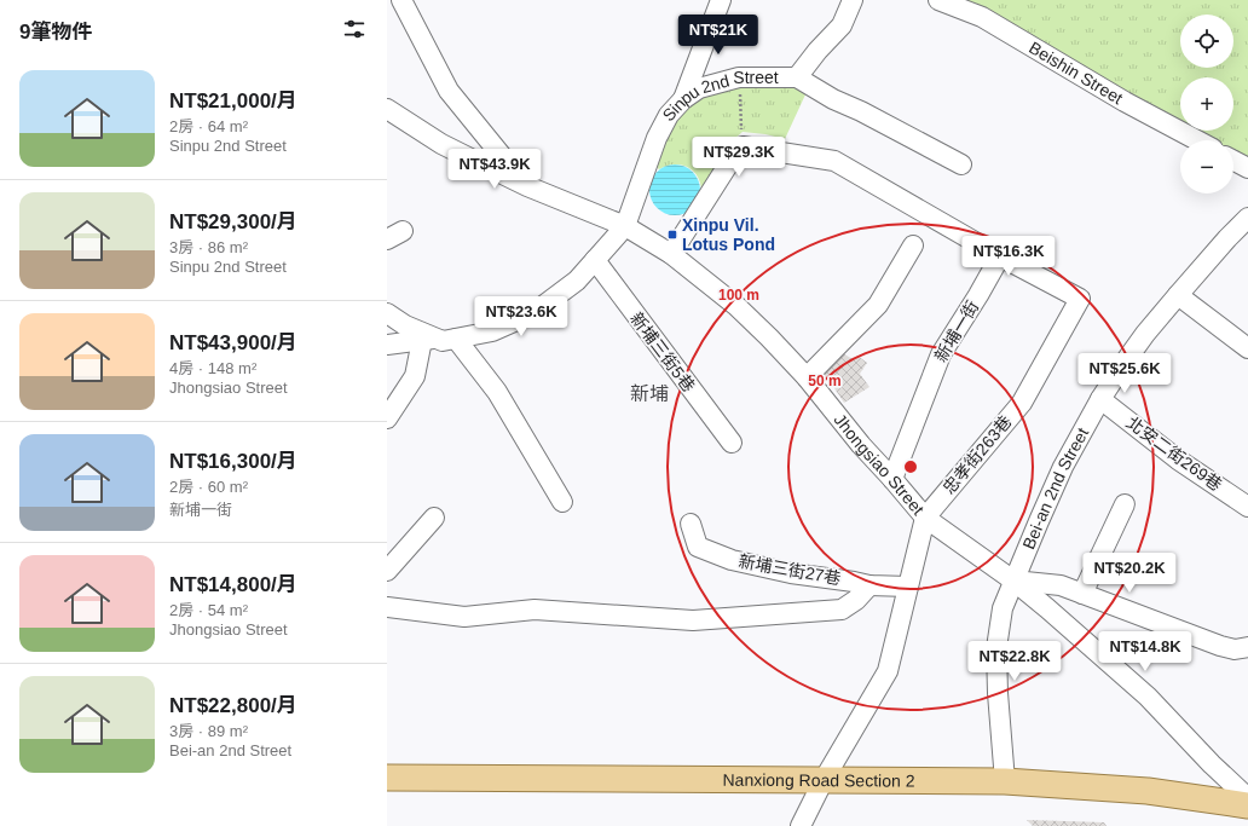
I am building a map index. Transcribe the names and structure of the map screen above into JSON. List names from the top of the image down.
{
  "streets": {
    "main road": ["Nanxiong Road Section 2"],
    "street": [
      "Beishin Street",
      "Sinpu 2nd Street",
      "新埔一街",
      "新埔三街5巷",
      "北安二街269巷",
      "忠孝街263巷",
      "Jhongsiao Street",
      "Bei-an 2nd Street",
      "新埔三街27巷"
    ]
  },
  "crossings": [
    ["Sinpu 2nd Street", "Jhongsiao Street"],
    ["新埔一街", "忠孝街263巷"],
    ["新埔一街", "Jhongsiao Street"],
    ["北安二街269巷", "Bei-an 2nd Street"],
    ["忠孝街263巷", "Jhongsiao Street"],
    ["忠孝街263巷", "新埔三街27巷"],
    ["忠孝街263巷", "Nanxiong Road Section 2"],
    ["Jhongsiao Street", "Bei-an 2nd Street"],
    ["Bei-an 2nd Street", "Nanxiong Road Section 2"]
  ],
  "districts": ["新埔"],
  "places": {
    "transit": ["Xinpu Vil. Lotus Pond"]
  },
  "page": {
    "heading": "9筆物件",
    "map_buttons": ["+", "−"],
    "price": [
      "NT$21K",
      "NT$29.3K",
      "NT$43.9K",
      "NT$16.3K",
      "NT$23.6K",
      "NT$25.6K",
      "NT$20.2K",
      "NT$14.8K",
      "NT$22.8K"
    ],
    "list": [
      {
        "name": "NT$21,000/月",
        "note": "2房 · 64 m² · Sinpu 2nd Street"
      },
      {
        "name": "NT$29,300/月",
        "note": "3房 · 86 m² · Sinpu 2nd Street"
      },
      {
        "name": "NT$43,900/月",
        "note": "4房 · 148 m² · Jhongsiao Street"
      },
      {
        "name": "NT$16,300/月",
        "note": "2房 · 60 m² · 新埔一街"
      },
      {
        "name": "NT$14,800/月",
        "note": "2房 · 54 m² · Jhongsiao Street"
      },
      {
        "name": "NT$22,800/月",
        "note": "3房 · 89 m² · Bei-an 2nd Street"
      }
    ]
  },
  "rings": ["100 m", "50 m"]
}
